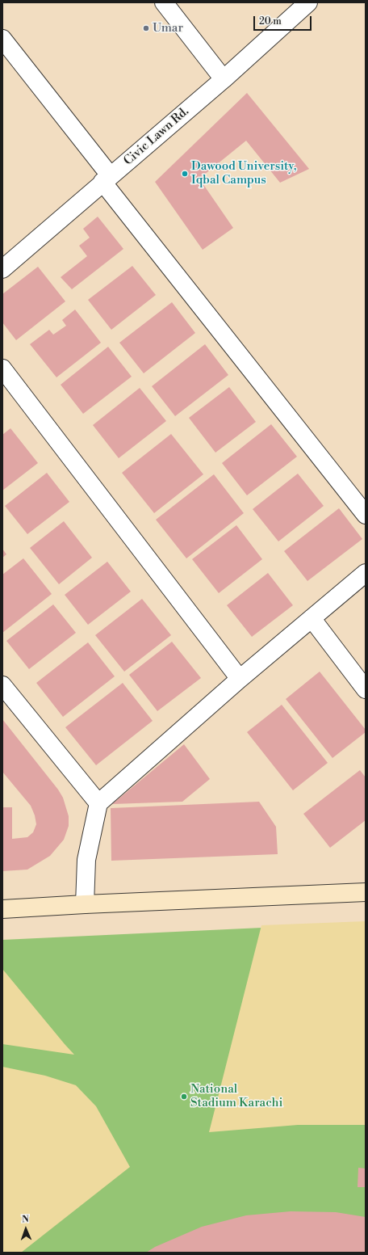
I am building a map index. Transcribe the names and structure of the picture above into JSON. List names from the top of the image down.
{
  "streets": {
    "street": ["Civic Lawn Rd."]
  },
  "places": ["Umar", "Dawood University, Iqbal Campus", "National Stadium Karachi"],
  "scale_bar": "20 m",
  "north": "top"
}
